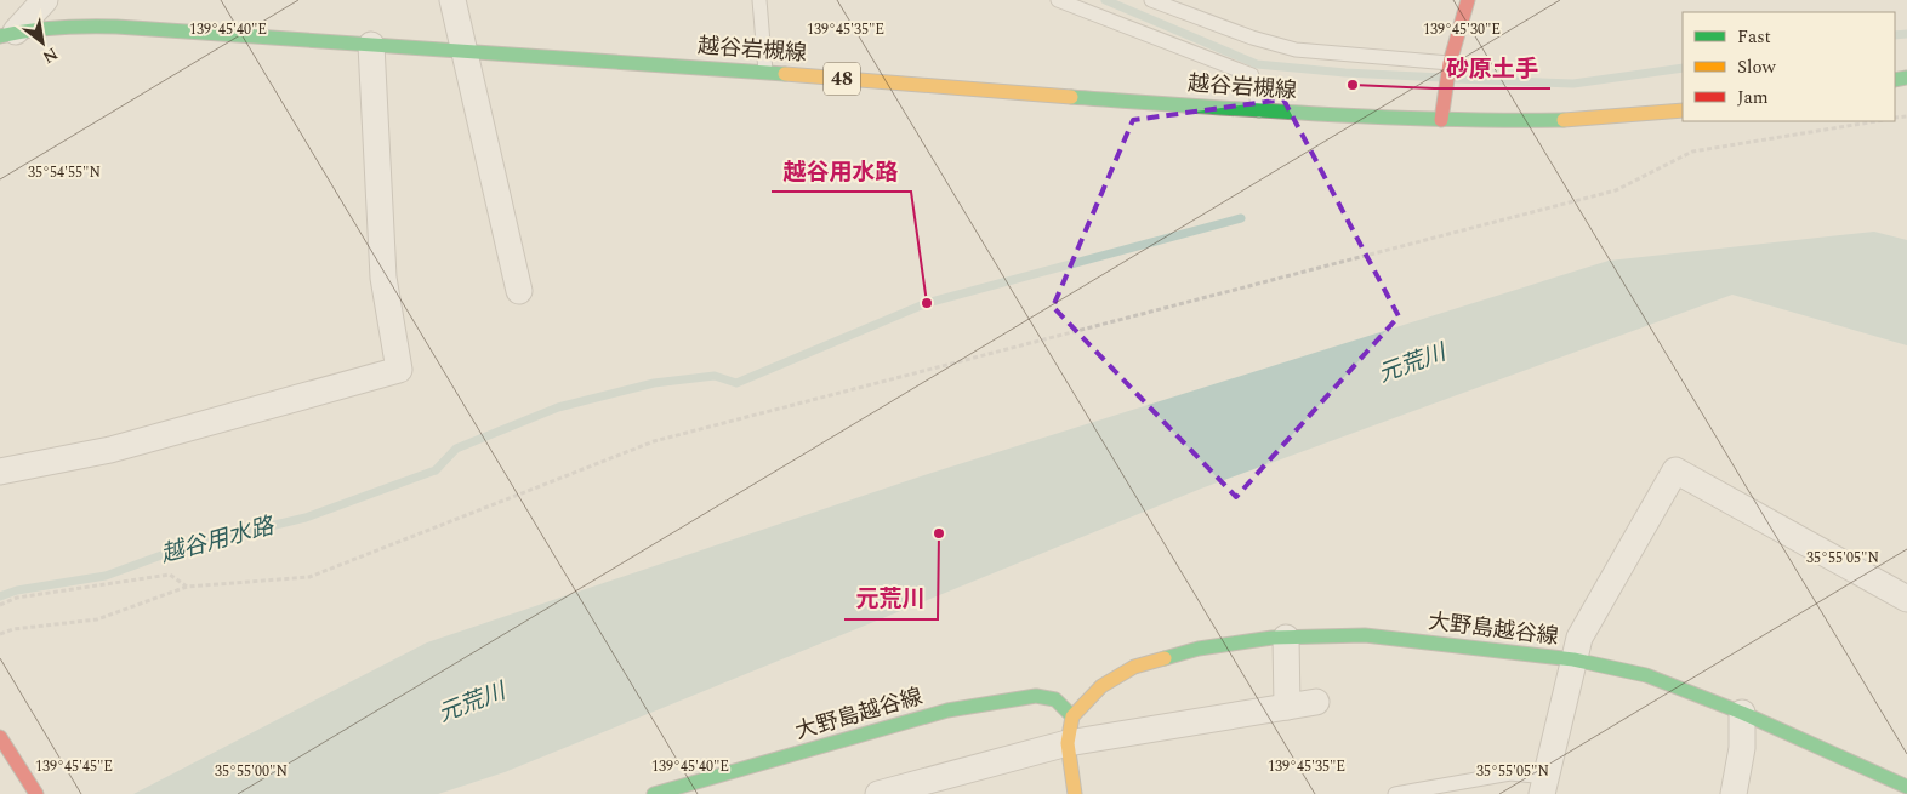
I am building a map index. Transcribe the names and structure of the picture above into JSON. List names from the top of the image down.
{
  "streets": {
    "main road": ["越谷岩槻線", "48", "大野島越谷線"]
  },
  "water": ["元荒川", "越谷用水路"],
  "places": ["砂原土手", "越谷用水路", "元荒川"],
  "legend": ["Fast", "Slow", "Jam"],
  "north": "bottom right",
  "coordinates": [
    "139°45'40\"E",
    "139°45'35\"E",
    "139°45'30\"E",
    "35°54'55\"N",
    "35°55'05\"N",
    "139°45'45\"E",
    "35°55'00\"N"
  ]
}
